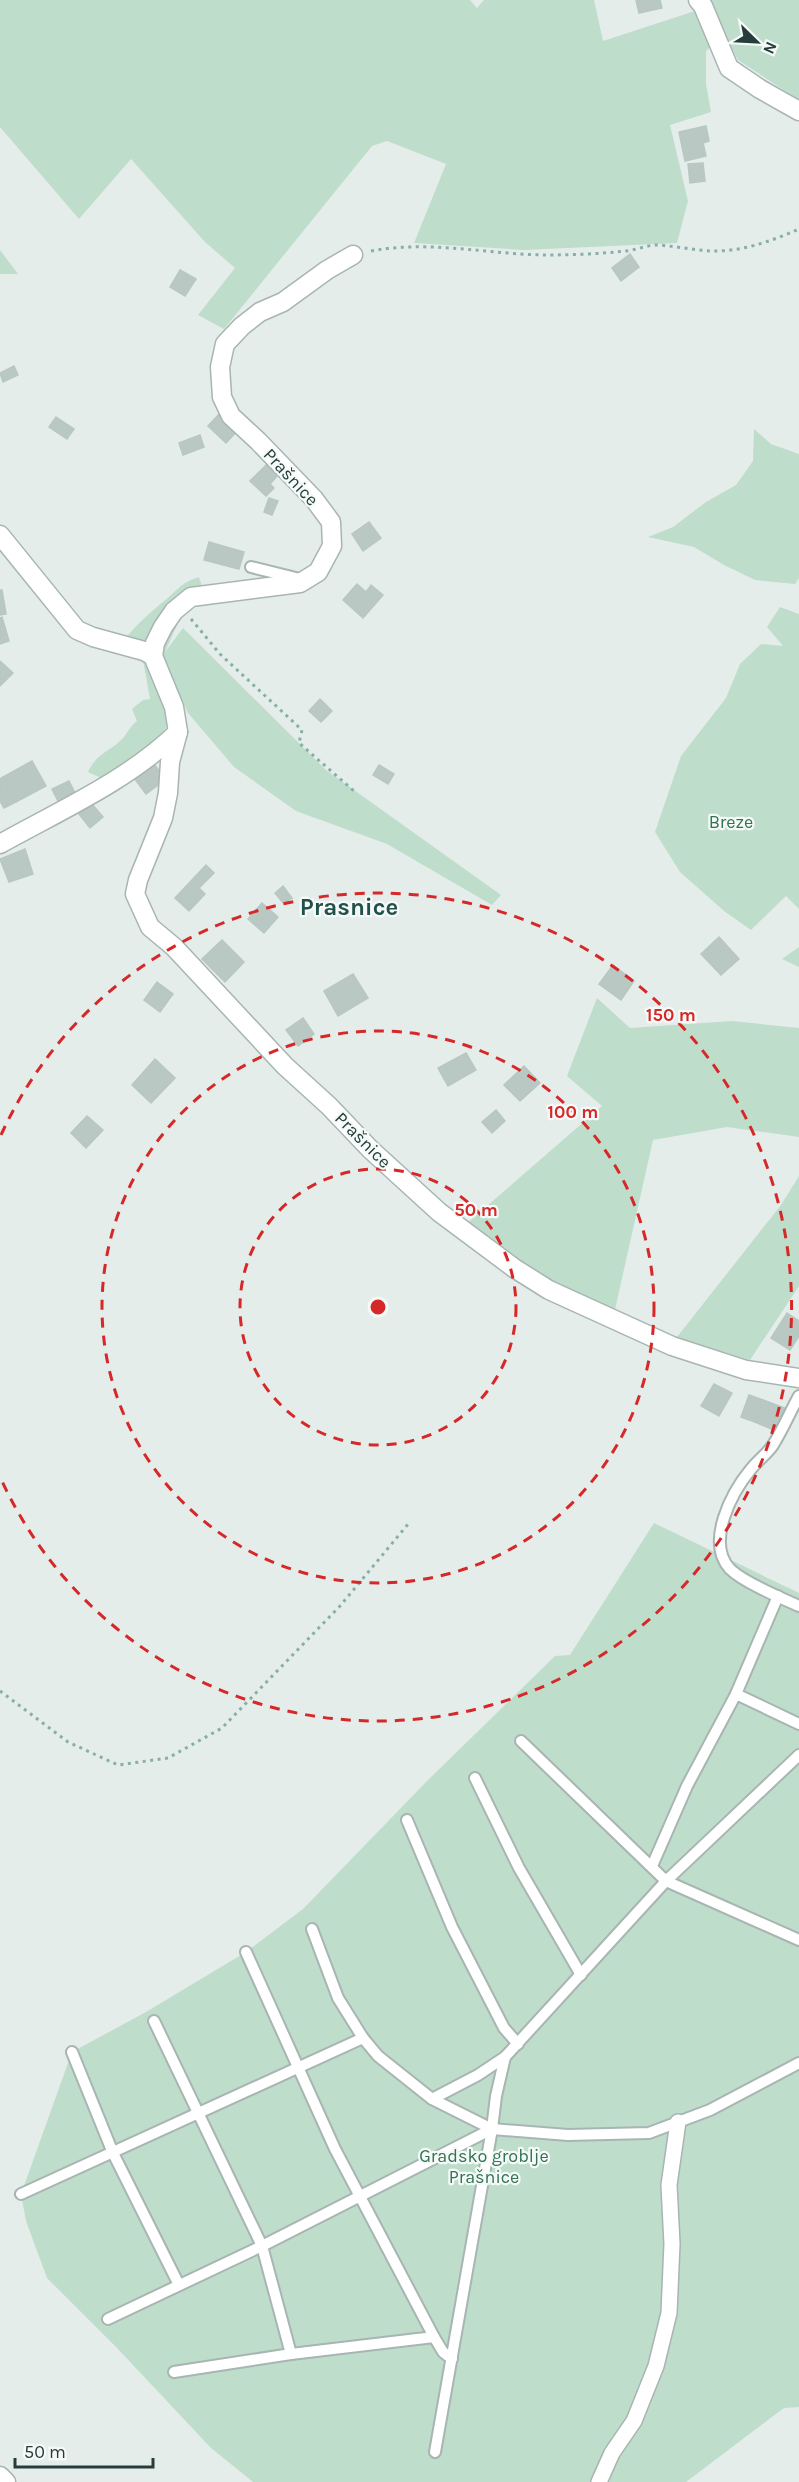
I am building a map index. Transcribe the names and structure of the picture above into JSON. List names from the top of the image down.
{
  "streets": {
    "street": ["Prašnice"]
  },
  "districts": ["Prasnice"],
  "parks": ["Breze", "Gradsko groblje Prašnice"],
  "scale_bar": "50 m",
  "north": "bottom right",
  "rings": ["150 m", "100 m", "50 m"]
}
